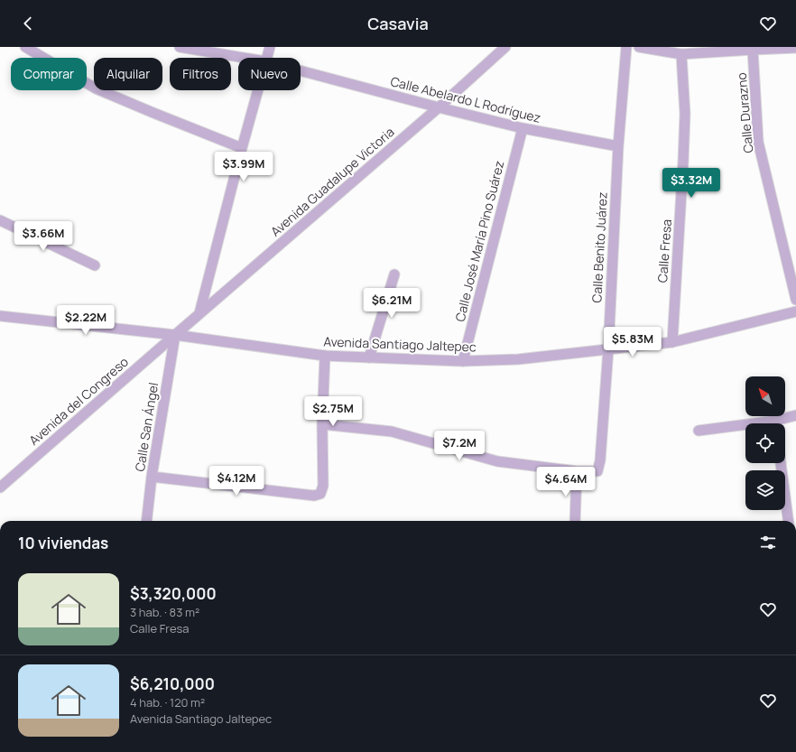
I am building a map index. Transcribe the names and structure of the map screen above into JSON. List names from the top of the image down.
{
  "streets": {
    "street": [
      "Calle Abelardo L Rodríguez",
      "Calle Durazno",
      "Avenida Guadalupe Victoria",
      "Calle José María Pino Suárez",
      "Calle Benito Juárez",
      "Calle Fresa",
      "Avenida Santiago Jaltepec",
      "Avenida del Congreso",
      "Calle San Ángel"
    ]
  },
  "crossings": [
    ["Calle Abelardo L Rodríguez", "Avenida Guadalupe Victoria"],
    ["Calle Abelardo L Rodríguez", "Calle José María Pino Suárez"],
    ["Calle Abelardo L Rodríguez", "Calle Benito Juárez"],
    ["Avenida Guadalupe Victoria", "Avenida Santiago Jaltepec"],
    ["Avenida Guadalupe Victoria", "Avenida del Congreso"],
    ["Avenida Guadalupe Victoria", "Calle San Ángel"],
    ["Calle José María Pino Suárez", "Avenida Santiago Jaltepec"],
    ["Calle Benito Juárez", "Avenida Santiago Jaltepec"],
    ["Calle Fresa", "Avenida Santiago Jaltepec"],
    ["Avenida Santiago Jaltepec", "Avenida del Congreso"],
    ["Avenida Santiago Jaltepec", "Calle San Ángel"],
    ["Avenida del Congreso", "Calle San Ángel"]
  ],
  "north": "top left",
  "page": {
    "header": "Casavia",
    "chip": [
      "Comprar",
      "Alquilar",
      "Filtros",
      "Nuevo"
    ],
    "price": [
      "$3.99M",
      "$3.32M",
      "$3.66M",
      "$6.21M",
      "$2.22M",
      "$5.83M",
      "$2.75M",
      "$7.2M",
      "$4.12M",
      "$4.64M"
    ],
    "heading": "10 viviendas",
    "list": [
      {
        "name": "$3,320,000",
        "note": "3 hab. · 83 m² · Calle Fresa"
      },
      {
        "name": "$6,210,000",
        "note": "4 hab. · 120 m² · Avenida Santiago Jaltepec"
      }
    ]
  }
}
